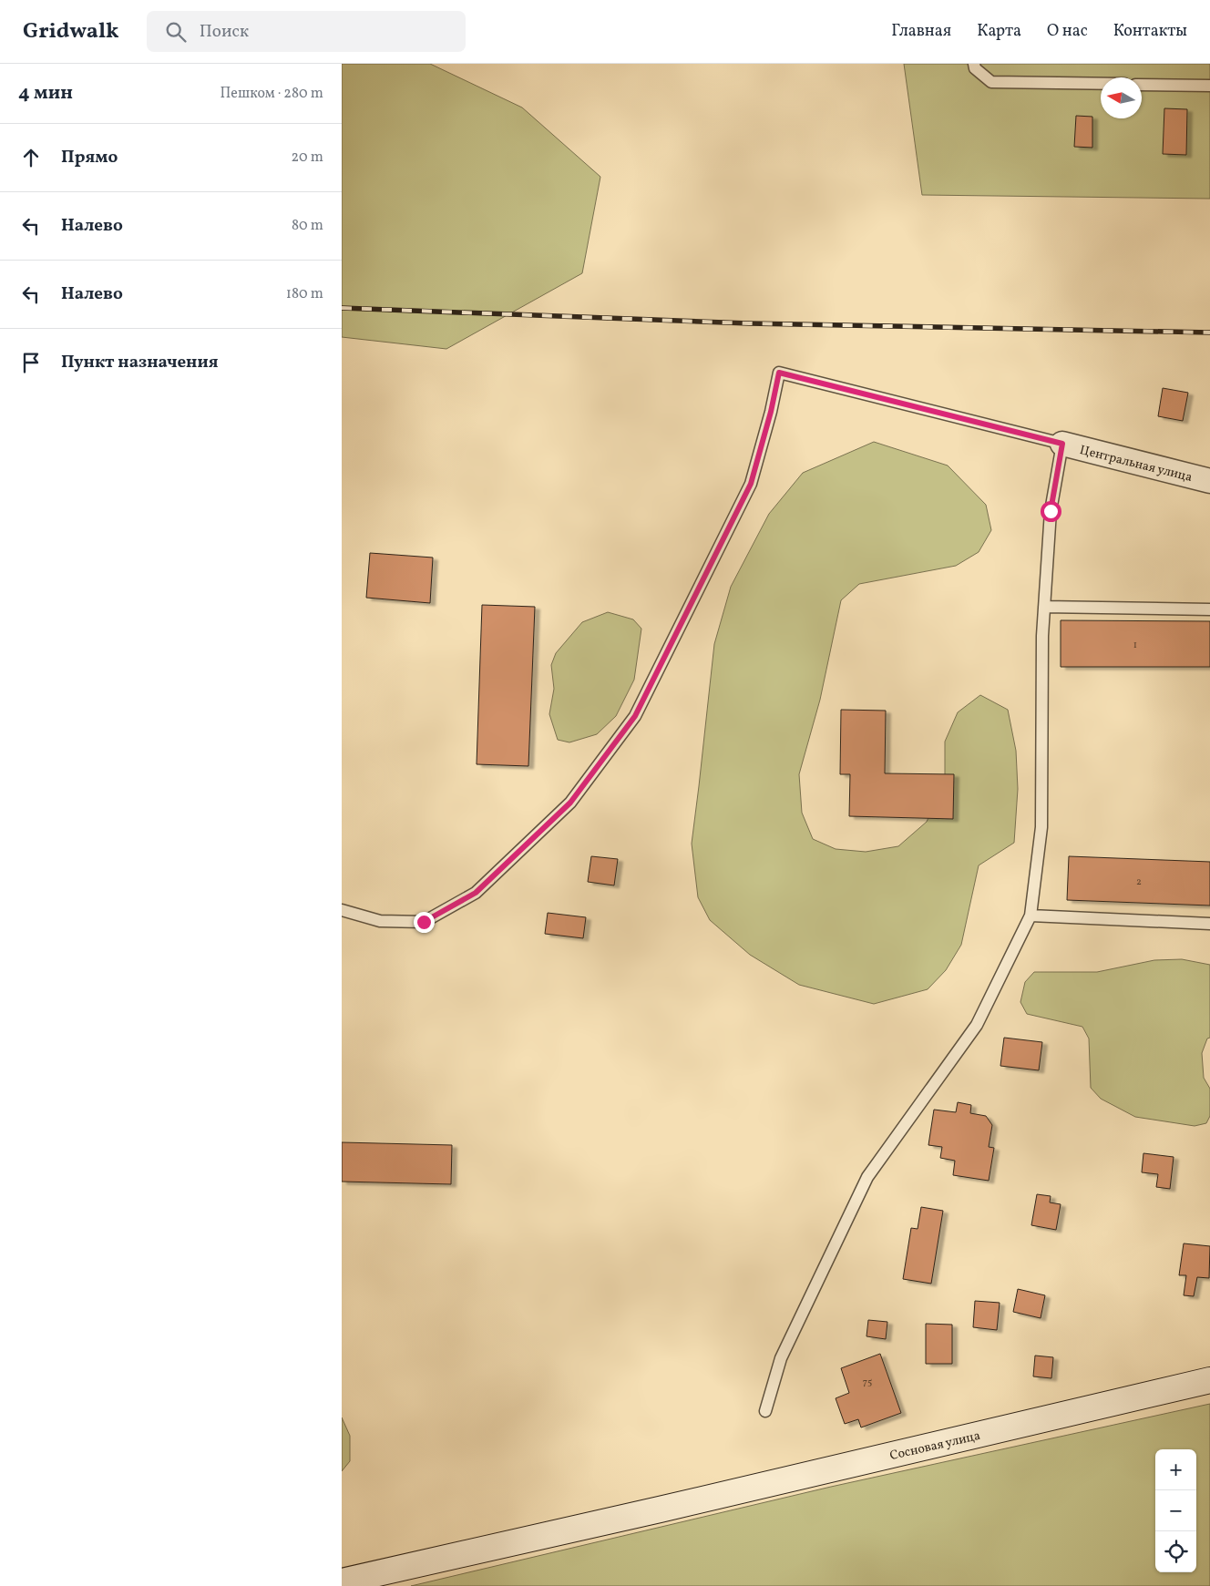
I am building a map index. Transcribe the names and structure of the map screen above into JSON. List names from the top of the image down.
{
  "streets": {
    "street": ["Центральная улица", "Сосновая улица"]
  },
  "house_numbers": ["1", "2", "75"],
  "north": "left",
  "page": {
    "header": "Gridwalk",
    "search": "Поиск",
    "nav": [
      "Главная",
      "Карта",
      "О нас",
      "Контакты"
    ],
    "heading": ["4 мин", "Пешком · 280 m"],
    "list": [
      ["Прямо", "20 m"],
      ["Налево", "80 m"],
      ["Налево", "180 m"],
      "Пункт назначения"
    ],
    "map_buttons": ["+", "−"]
  }
}
